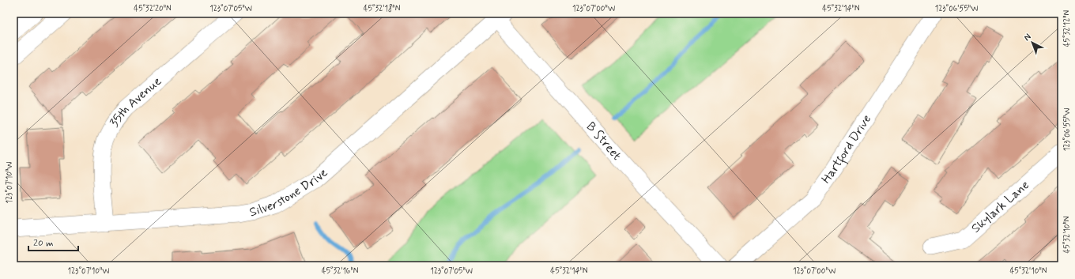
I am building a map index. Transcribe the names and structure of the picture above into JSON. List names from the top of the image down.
{
  "streets": {
    "street": [
      "35th Avenue",
      "B Street",
      "Hartford Drive",
      "Silverstone Drive",
      "Skylark Lane"
    ]
  },
  "crossings": [
    ["35th Avenue", "Silverstone Drive"],
    ["B Street", "Silverstone Drive"]
  ],
  "scale_bar": "20 m",
  "north": "top left",
  "coordinates": [
    "45°32'20\"N",
    "123°07'05\"W",
    "45°32'18\"N",
    "123°07'00\"W",
    "45°32'14\"N",
    "123°06'55\"W",
    "45°32'12\"N",
    "123°07'10\"W",
    "45°32'10\"N",
    "45°32'16\"N"
  ]
}
